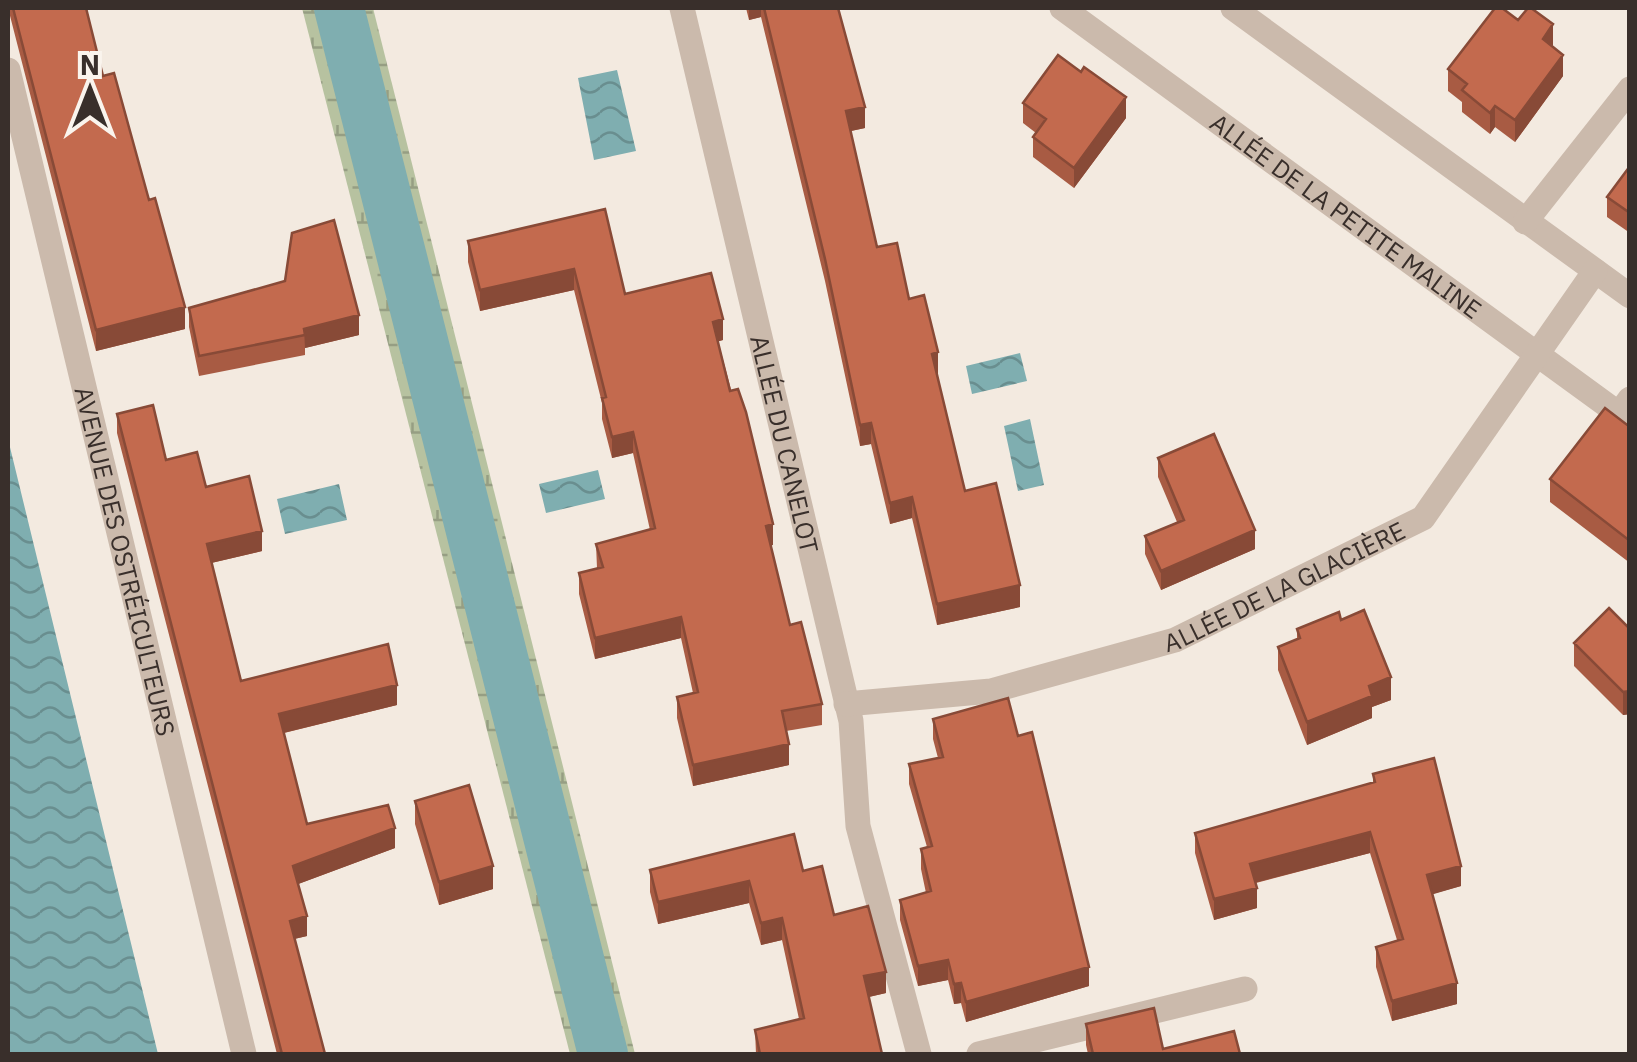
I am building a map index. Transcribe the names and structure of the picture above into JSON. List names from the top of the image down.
{
  "streets": {
    "street": [
      "ALLÉE DE LA PETITE MALINE",
      "ALLÉE DU CANELOT",
      "AVENUE DES OSTRÉICULTEURS",
      "ALLÉE DE LA GLACIÈRE"
    ]
  },
  "crossings": [
    ["ALLÉE DE LA PETITE MALINE", "ALLÉE DE LA GLACIÈRE"],
    ["ALLÉE DU CANELOT", "ALLÉE DE LA GLACIÈRE"]
  ],
  "north": "top"
}
